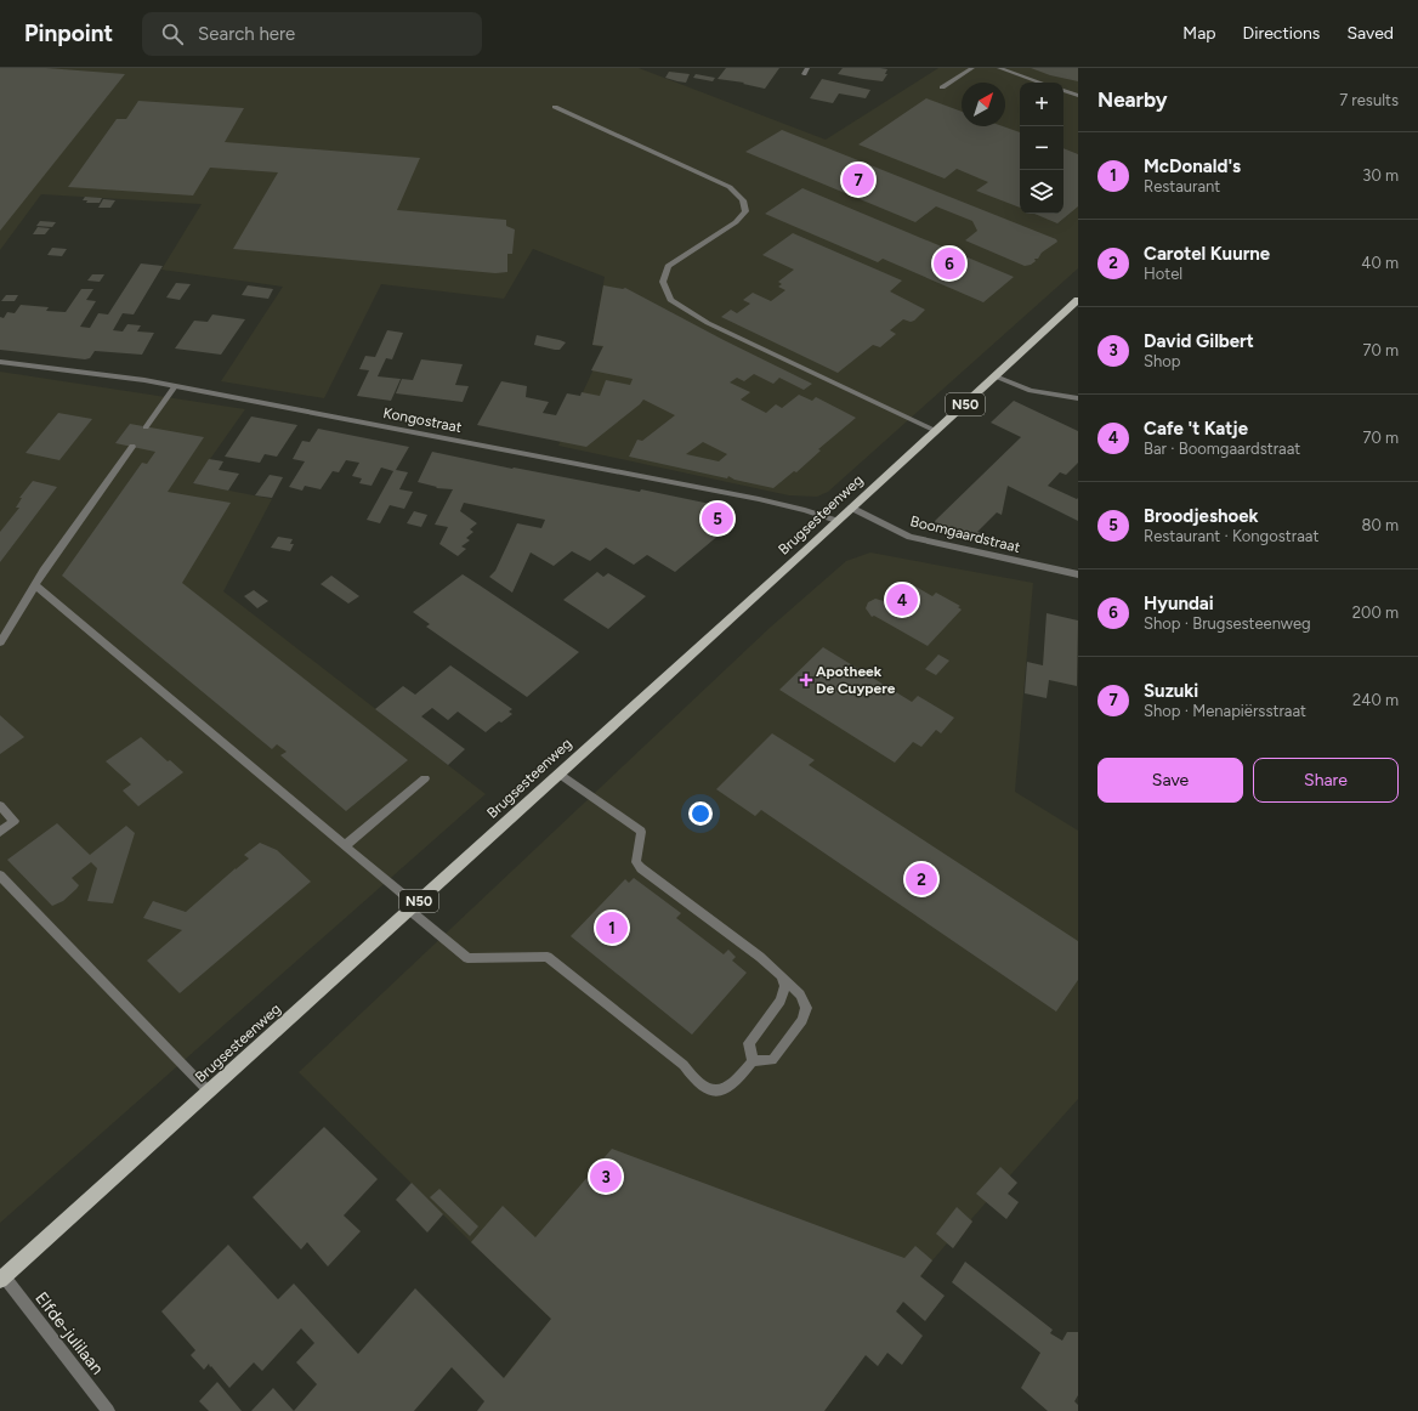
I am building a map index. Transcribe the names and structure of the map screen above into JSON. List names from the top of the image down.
{
  "streets": {
    "main road": ["N50", "Brugsesteenweg"],
    "street": ["Kongostraat", "Boomgaardstraat", "Elfde-julilaan"]
  },
  "crossings": [
    ["Kongostraat", "Brugsesteenweg"],
    ["Brugsesteenweg", "Boomgaardstraat"],
    ["Brugsesteenweg", "Elfde-julilaan"]
  ],
  "places": {
    "health": ["Apotheek De Cuypere"]
  },
  "north": "top right",
  "page": {
    "header": "Pinpoint",
    "search": "Search here",
    "nav": ["Map", "Directions", "Saved"],
    "heading": ["Nearby", "7 results"],
    "map_buttons": ["+", "−"],
    "list": [
      {
        "mark": "1",
        "name": "McDonald's",
        "note": "Restaurant",
        "value": "30 m"
      },
      {
        "mark": "2",
        "name": "Carotel Kuurne",
        "note": "Hotel",
        "value": "40 m"
      },
      {
        "mark": "3",
        "name": "David Gilbert",
        "note": "Shop",
        "value": "70 m"
      },
      {
        "mark": "4",
        "name": "Cafe 't Katje",
        "note": "Bar · Boomgaardstraat",
        "value": "70 m"
      },
      {
        "mark": "5",
        "name": "Broodjeshoek",
        "note": "Restaurant · Kongostraat",
        "value": "80 m"
      },
      {
        "mark": "6",
        "name": "Hyundai",
        "note": "Shop · Brugsesteenweg",
        "value": "200 m"
      },
      {
        "mark": "7",
        "name": "Suzuki",
        "note": "Shop · Menapiërsstraat",
        "value": "240 m"
      }
    ],
    "pins": [
      "7",
      "6",
      "5",
      "4",
      "2",
      "1",
      "3"
    ],
    "buttons": ["Save", "Share"]
  }
}
